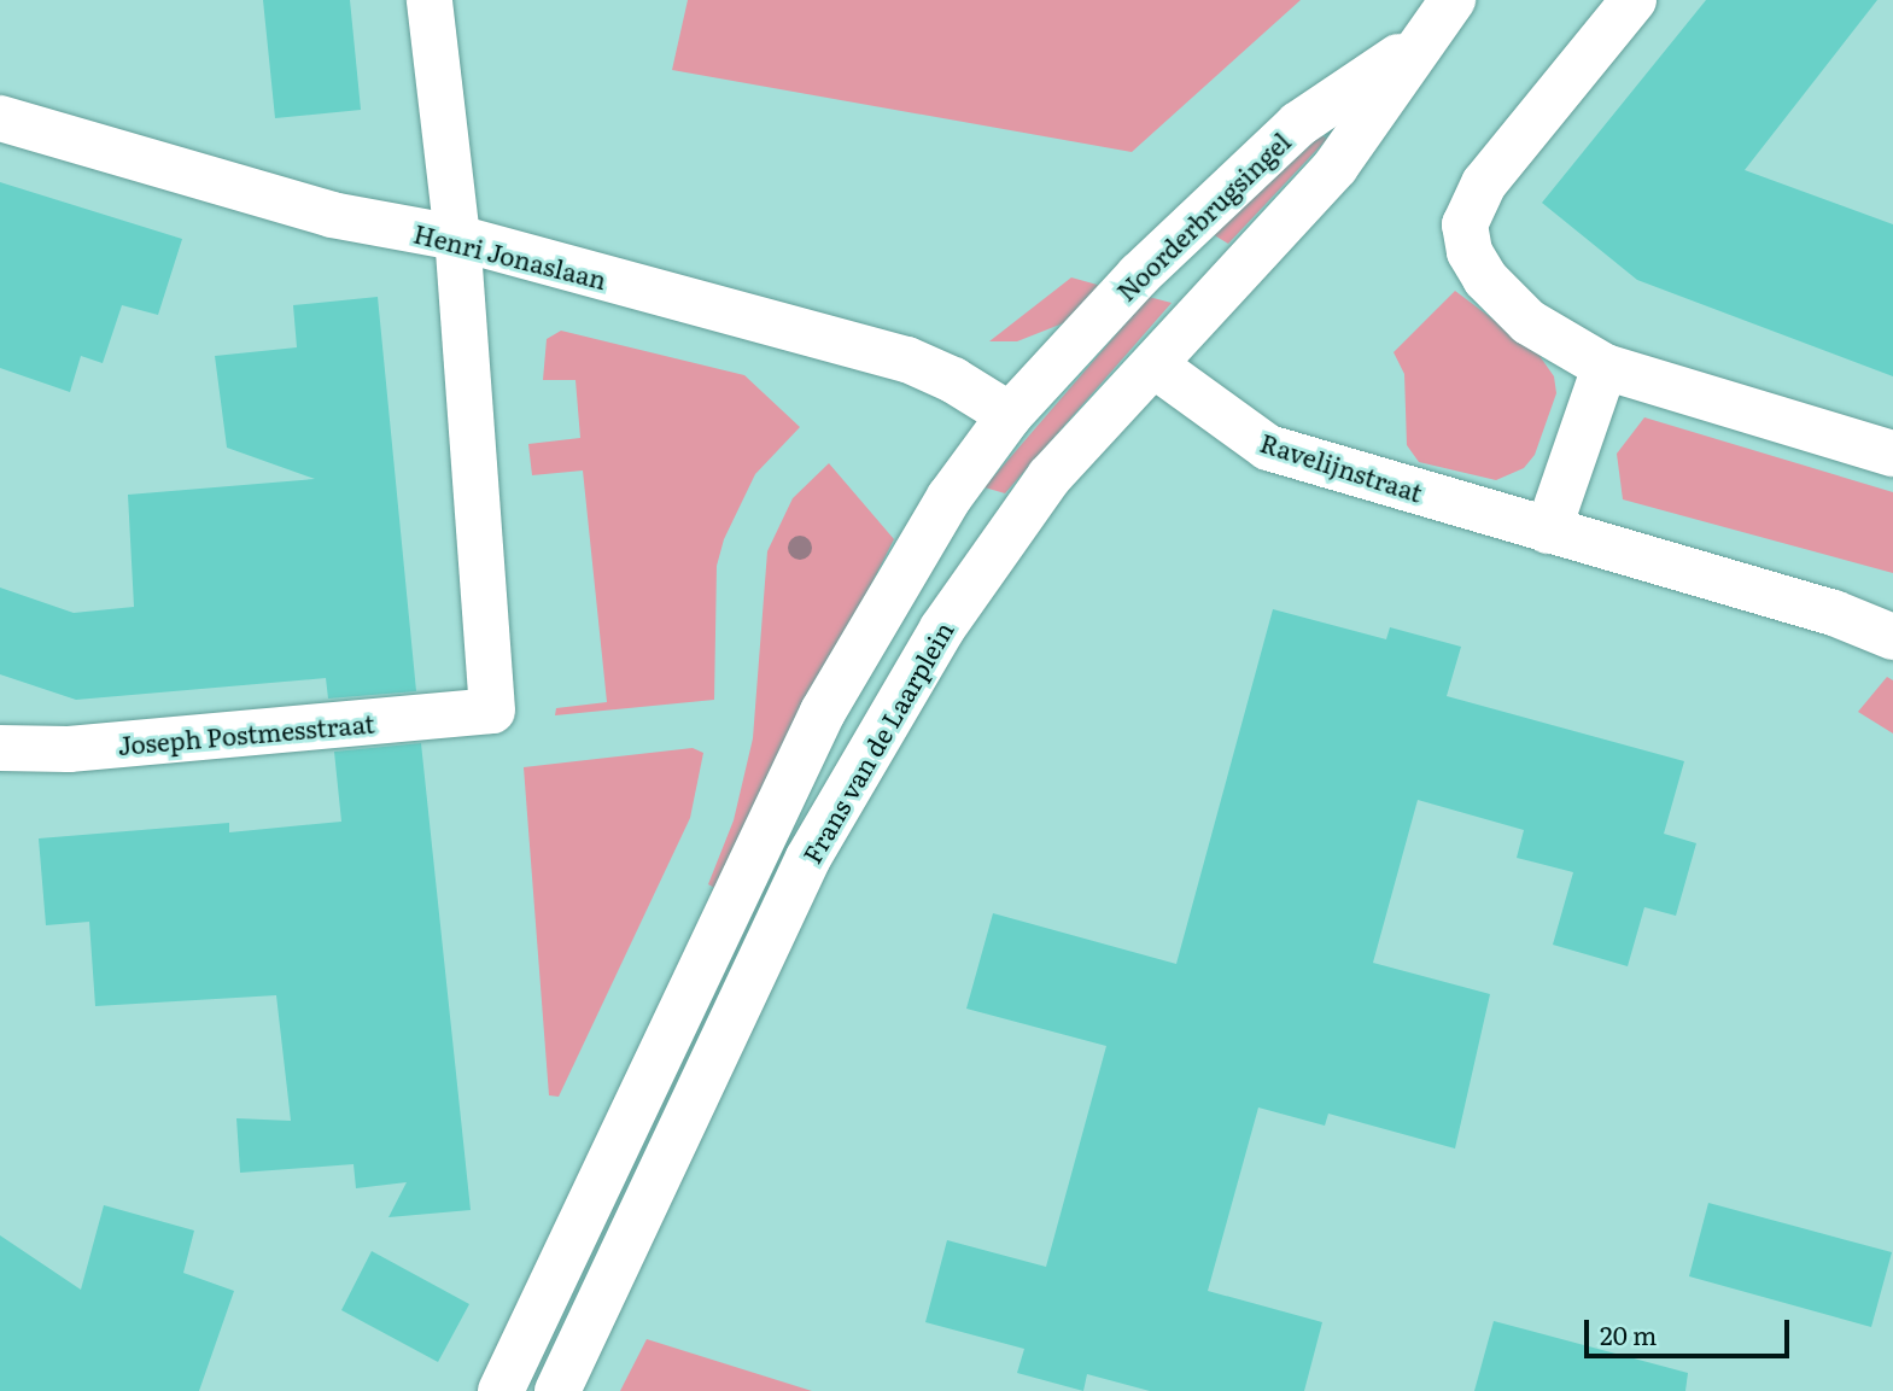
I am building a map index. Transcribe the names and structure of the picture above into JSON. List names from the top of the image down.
{
  "streets": {
    "street": [
      "Noorderbrugsingel",
      "Henri Jonaslaan",
      "Ravelijnstraat",
      "Joseph Postmesstraat",
      "Frans van de Laarplein"
    ]
  },
  "crossings": [
    ["Noorderbrugsingel", "Henri Jonaslaan"],
    ["Noorderbrugsingel", "Ravelijnstraat"],
    ["Noorderbrugsingel", "Frans van de Laarplein"],
    ["Henri Jonaslaan", "Joseph Postmesstraat"],
    ["Henri Jonaslaan", "Frans van de Laarplein"],
    ["Ravelijnstraat", "Frans van de Laarplein"]
  ],
  "scale_bar": "20 m"
}
